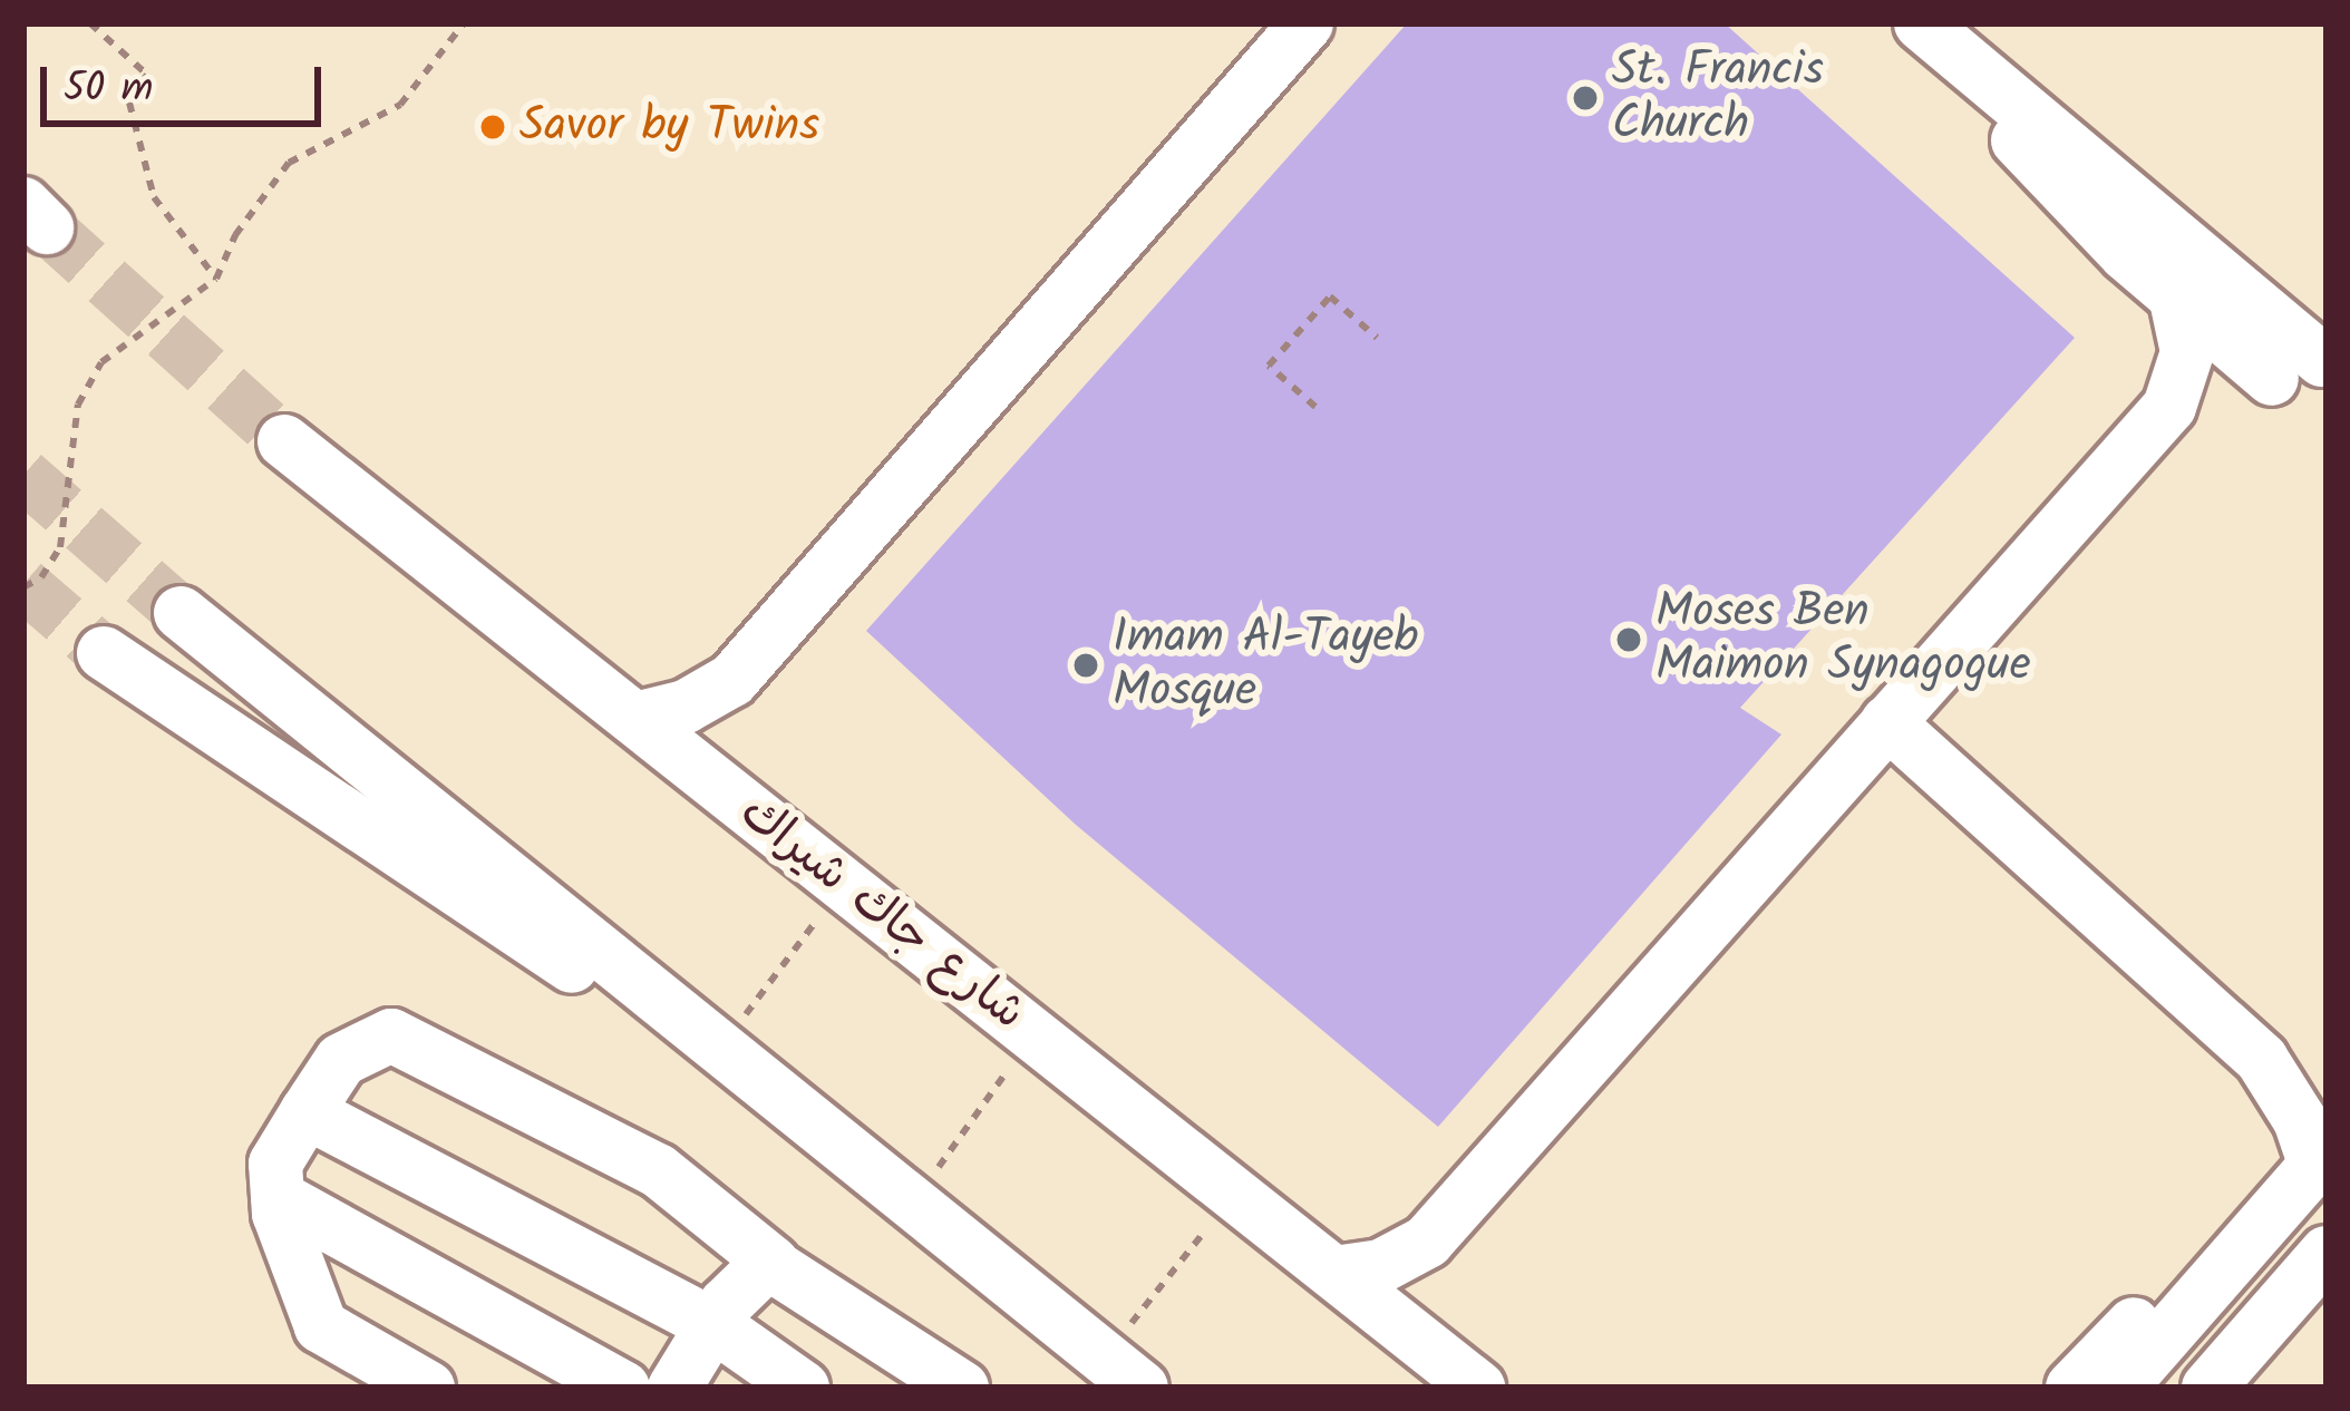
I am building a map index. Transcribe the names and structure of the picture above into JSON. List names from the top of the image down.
{
  "streets": {
    "street": ["شارع جاك شيراك"]
  },
  "places": [
    "St. Francis Church",
    "Savor by Twins",
    "Moses Ben Maimon Synagogue",
    "Imam Al-Tayeb Mosque"
  ],
  "scale_bar": "50 m"
}
